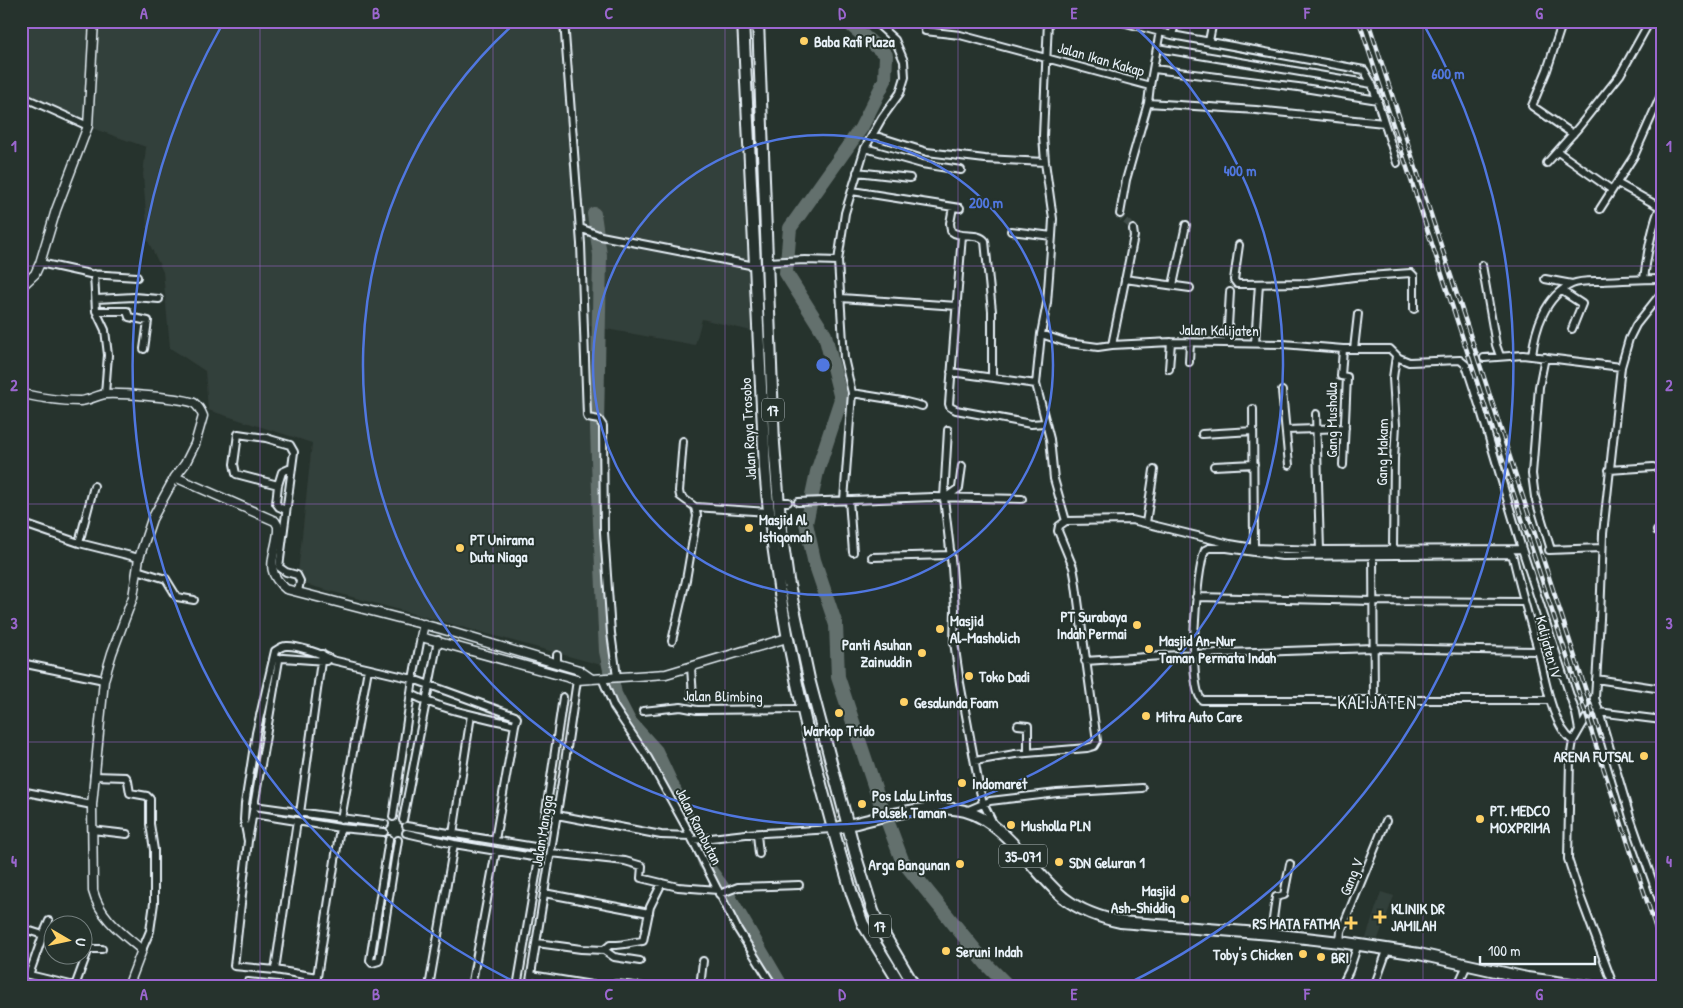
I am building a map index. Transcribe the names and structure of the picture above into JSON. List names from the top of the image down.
{
  "streets": {
    "main road": ["17", "Jalan Raya Trosobo", "35-071"],
    "street": [
      "Jalan Ikan Kakap",
      "Jalan Kalijaten",
      "Gang Musholla",
      "Gang Makam",
      "Kalijaten IV",
      "Jalan Blimbing",
      "Jalan Rambutan",
      "Jalan Mangga",
      "Gang V"
    ]
  },
  "crossings": [
    ["Jalan Kalijaten", "Gang Musholla"],
    ["Jalan Kalijaten", "Gang Makam"],
    ["17", "Jalan Raya Trosobo"],
    ["17", "35-071"],
    ["Jalan Raya Trosobo", "Jalan Blimbing"],
    ["Jalan Raya Trosobo", "35-071"],
    ["35-071", "Gang V"]
  ],
  "districts": ["KALIJATEN"],
  "places": {
    "other": [
      "Baba Rafi Plaza",
      "Masjid Al Istiqomah",
      "PT Unirama Duta Niaga",
      "PT Surabaya Indah Permai",
      "Masjid Al-Masholich",
      "Masjid An-Nur Taman Permata Indah",
      "Panti Asuhan Zainuddin",
      "Toko Dadi",
      "Gesalunda Foam",
      "Warkop Trido",
      "Mitra Auto Care",
      "ARENA FUTSAL",
      "Indomaret",
      "Pos Lalu Lintas Polsek Taman",
      "PT. MEDCO MOXPRIMA",
      "Musholla PLN",
      "SDN Geluran 1",
      "Arga Bangunan",
      "Masjid Ash-Shiddiq",
      "Seruni Indah",
      "Toby's Chicken",
      "BRI"
    ],
    "health": ["KLINIK DR JAMILAH", "RS MATA FATMA"]
  },
  "scale_bar": "100 m",
  "north": "right",
  "grid": {
    "columns": [
      "A",
      "B",
      "C",
      "D",
      "E",
      "F",
      "G"
    ],
    "rows": [
      "1",
      "2",
      "3",
      "4"
    ]
  },
  "rings": ["600 m", "400 m", "200 m"]
}
